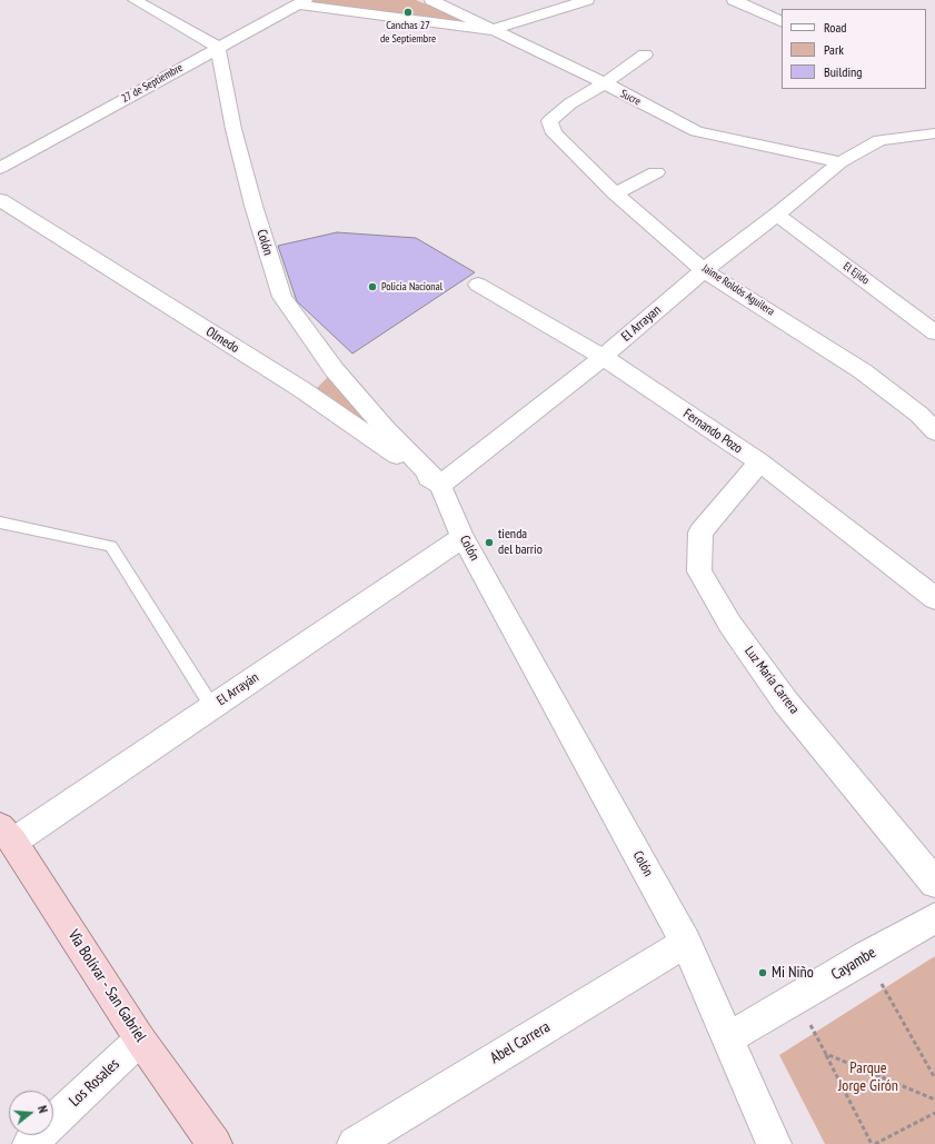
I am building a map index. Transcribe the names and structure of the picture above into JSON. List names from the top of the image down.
{
  "streets": {
    "highway": ["Vía Bolívar - San Gabriel"],
    "street": [
      "27 de Septiembre",
      "Sucre",
      "Colón",
      "El Ejido",
      "Jaime Roldós Aguilera",
      "El Arrayan",
      "Olmedo",
      "Fernando Pozo",
      "Luz María Carrera",
      "El Arrayán",
      "Cayambe",
      "Abel Carrera",
      "Los Rosales"
    ]
  },
  "crossings": [
    ["27 de Septiembre", "Colón"],
    ["Sucre", "Jaime Roldós Aguilera"],
    ["Sucre", "El Arrayan"],
    ["Colón", "El Arrayan"],
    ["Colón", "Olmedo"],
    ["Colón", "El Arrayán"],
    ["Colón", "Cayambe"],
    ["Colón", "Abel Carrera"],
    ["El Ejido", "El Arrayan"],
    ["Jaime Roldós Aguilera", "El Arrayan"],
    ["El Arrayan", "Olmedo"],
    ["El Arrayan", "Fernando Pozo"],
    ["Fernando Pozo", "Luz María Carrera"],
    ["El Arrayán", "Vía Bolívar - San Gabriel"],
    ["Vía Bolívar - San Gabriel", "Los Rosales"]
  ],
  "parks": ["Parque Jorge Girón"],
  "places": [
    "Canchas 27 de Septiembre",
    "Policia Nacional",
    "tienda del barrio",
    "Mi Niño"
  ],
  "legend": ["Road", "Park", "Building"],
  "north": "right"
}
